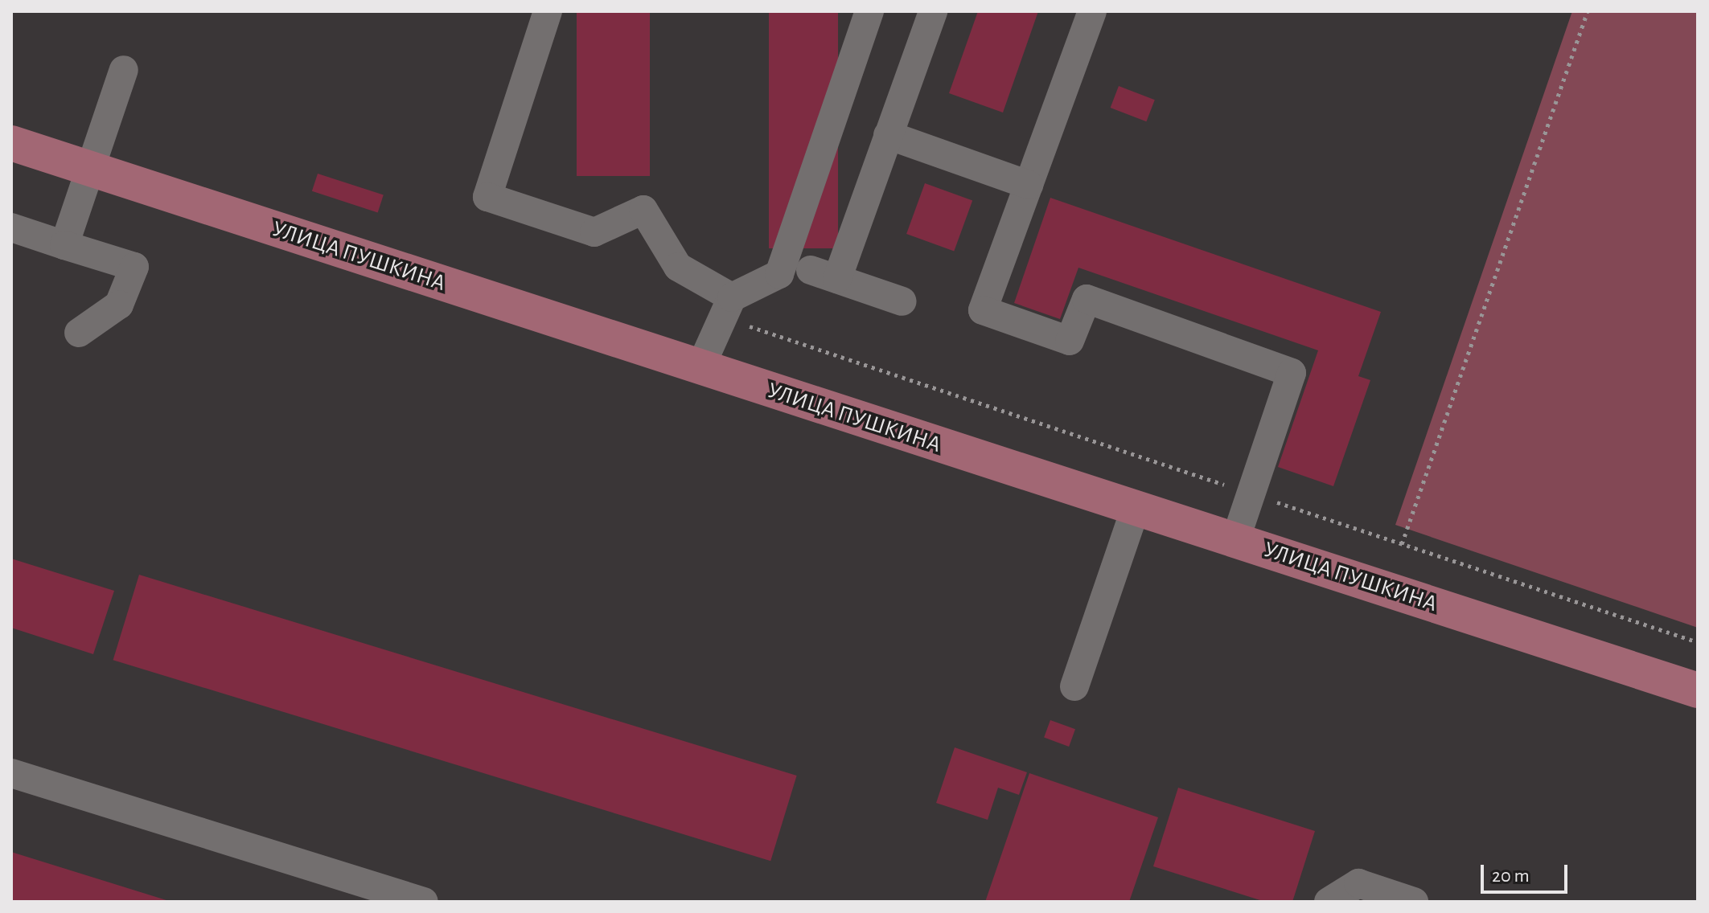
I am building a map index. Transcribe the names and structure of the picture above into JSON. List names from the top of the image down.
{
  "streets": {
    "main road": ["УЛИЦА ПУШКИНА"]
  },
  "scale_bar": "20 m"
}
